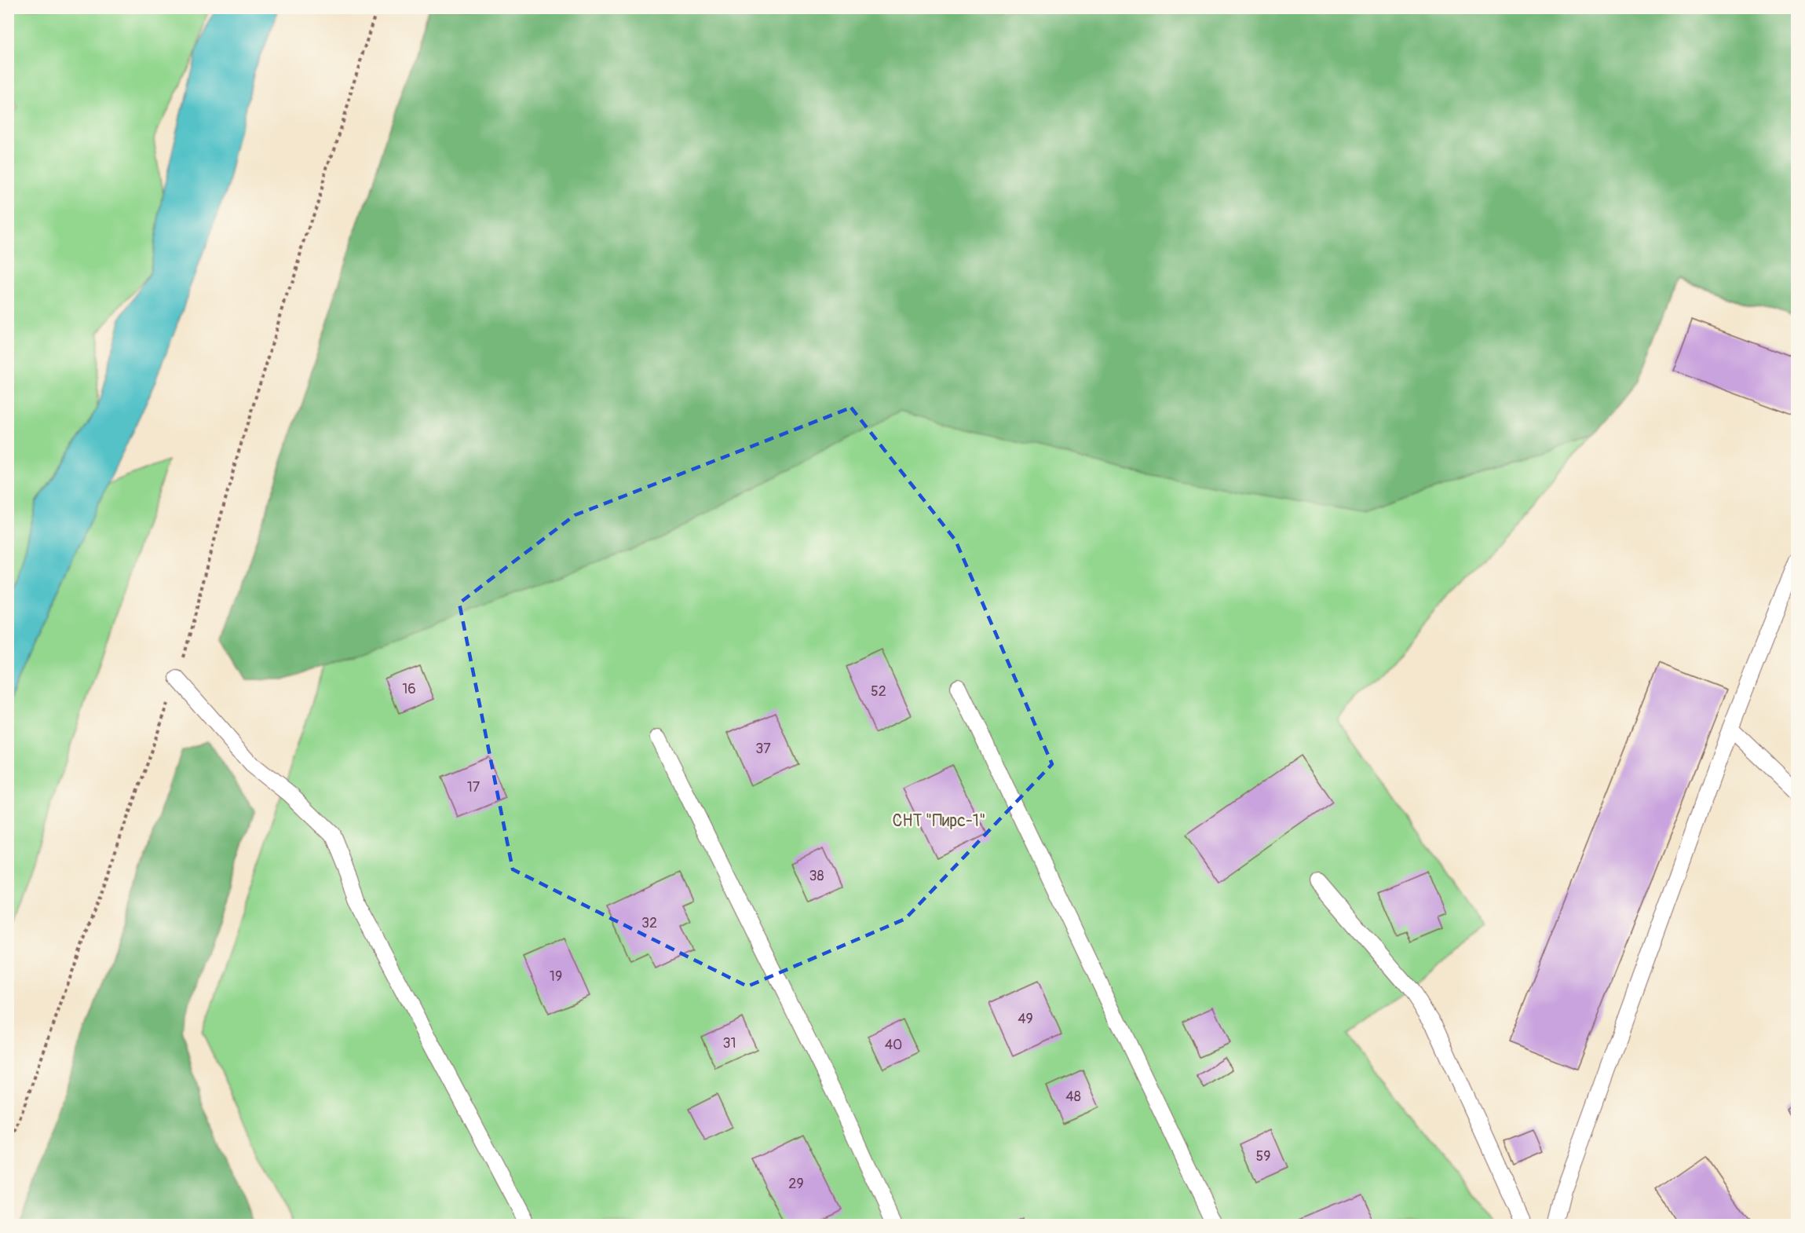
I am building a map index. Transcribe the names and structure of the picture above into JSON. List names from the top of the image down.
{
  "parks": ["СНТ \"Пирс-1\""],
  "house_numbers": [
    "16",
    "52",
    "37",
    "17",
    "38",
    "32",
    "19",
    "49",
    "31",
    "40",
    "48",
    "59",
    "29"
  ]
}
